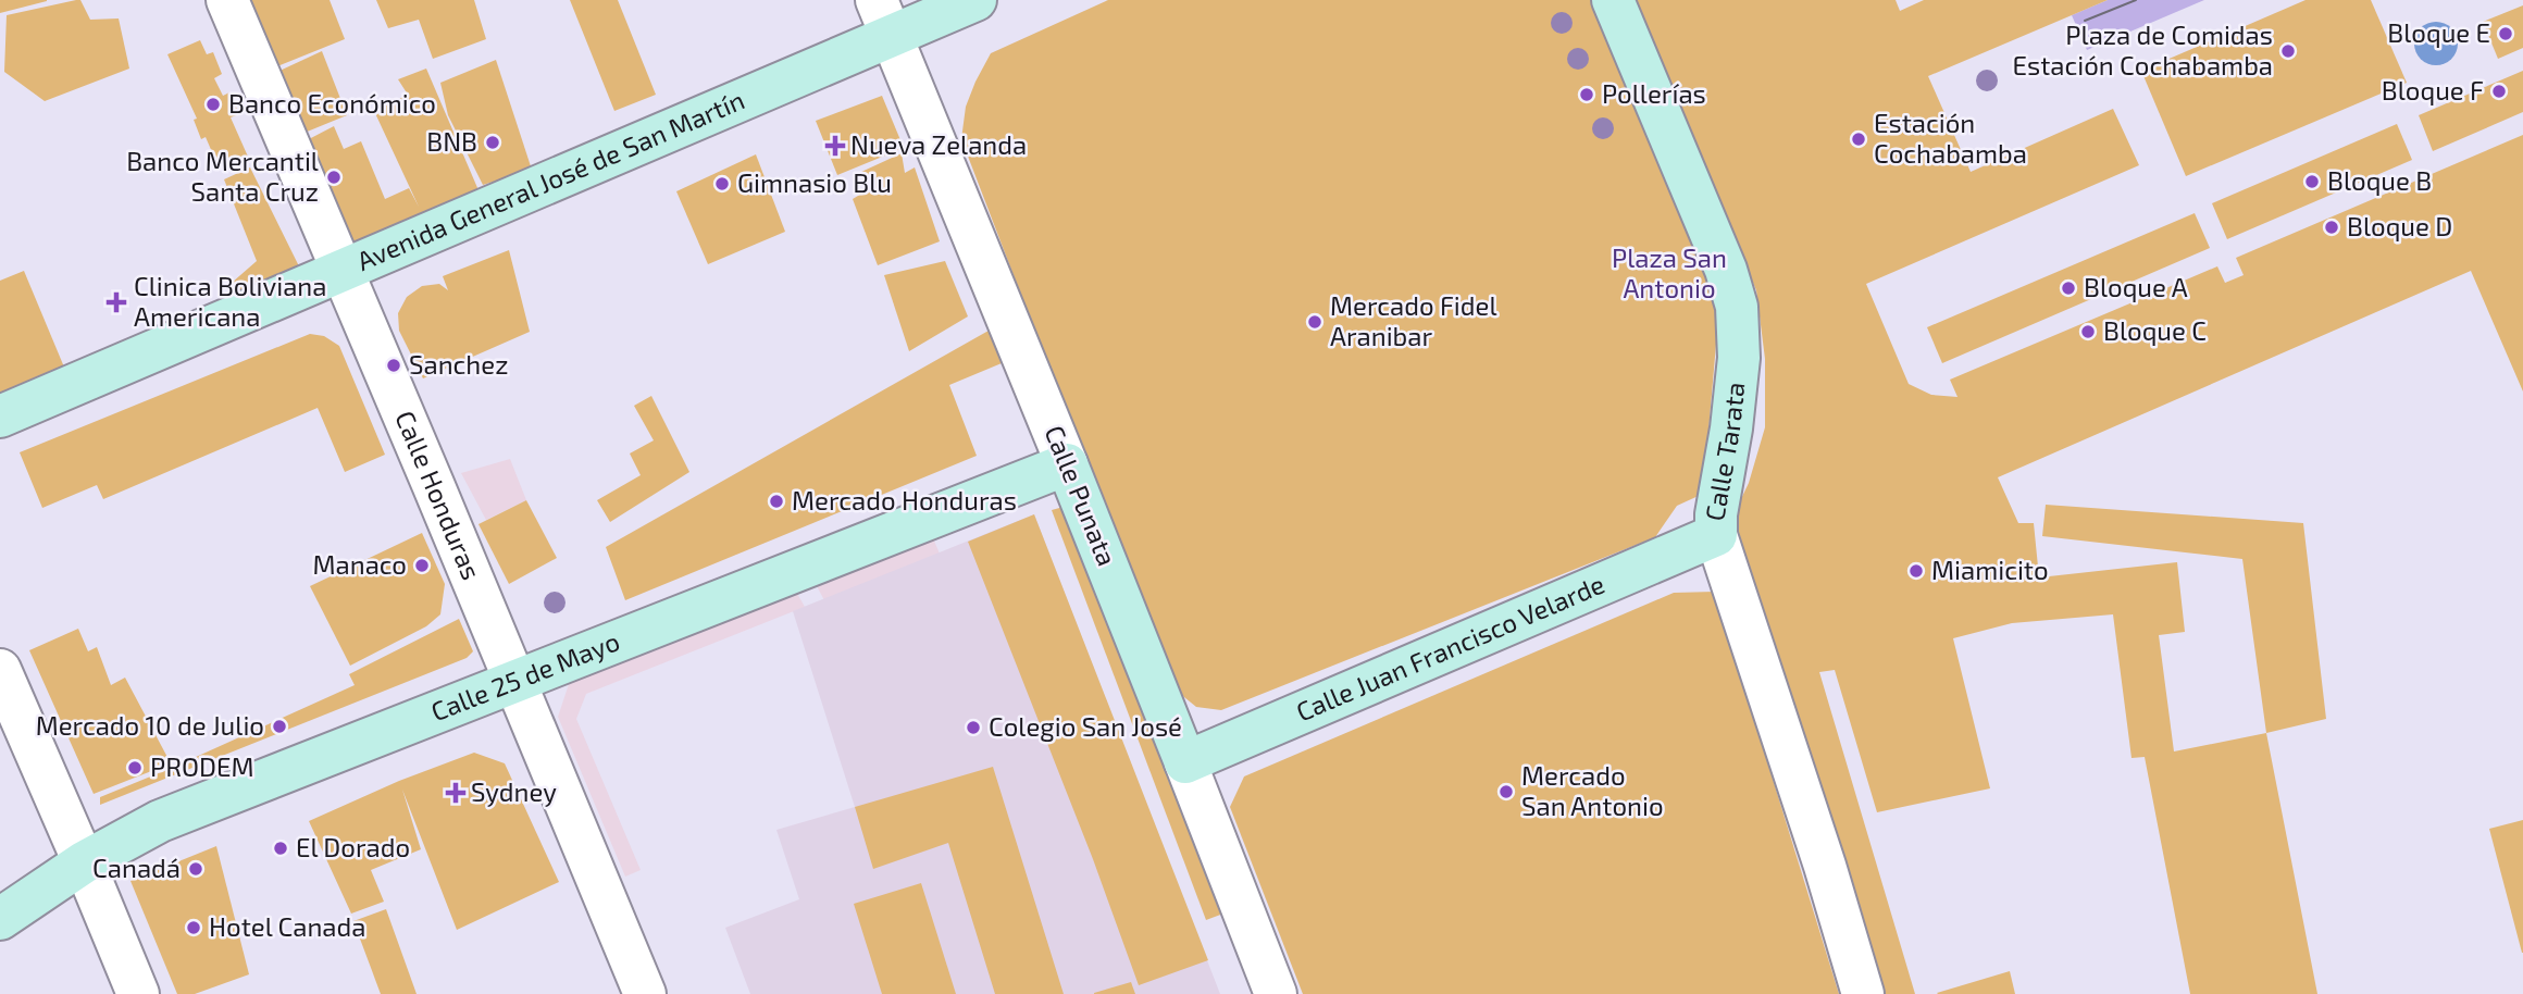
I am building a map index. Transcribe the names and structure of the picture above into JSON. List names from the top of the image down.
{
  "streets": {
    "main road": [
      "Avenida General José de San Martín",
      "Calle Tarata",
      "Calle Punata",
      "Calle Juan Francisco Velarde",
      "Calle 25 de Mayo"
    ],
    "street": ["Calle Honduras"]
  },
  "crossings": [
    ["Avenida General José de San Martín", "Calle Honduras"],
    ["Avenida General José de San Martín", "Calle Punata"],
    ["Calle Tarata", "Calle Juan Francisco Velarde"],
    ["Calle Honduras", "Calle 25 de Mayo"],
    ["Calle Punata", "Calle Juan Francisco Velarde"],
    ["Calle Punata", "Calle 25 de Mayo"]
  ],
  "parks": ["Plaza San Antonio"],
  "places": {
    "other": [
      "Bloque E",
      "Plaza de Comidas Estación Cochabamba",
      "Bloque F",
      "Pollerías",
      "Banco Económico",
      "Estación Cochabamba",
      "BNB",
      "Banco Mercantil Santa Cruz",
      "Bloque B",
      "Gimnasio Blu",
      "Bloque D",
      "Bloque A",
      "Mercado Fidel Aranibar",
      "Bloque C",
      "Sanchez",
      "Mercado Honduras",
      "Manaco",
      "Miamicito",
      "Mercado 10 de Julio",
      "Colegio San José",
      "PRODEM",
      "Mercado San Antonio",
      "El Dorado",
      "Canadá",
      "Hotel Canada"
    ],
    "health": ["Nueva Zelanda", "Clinica Boliviana Americana", "Sydney"]
  }
}
